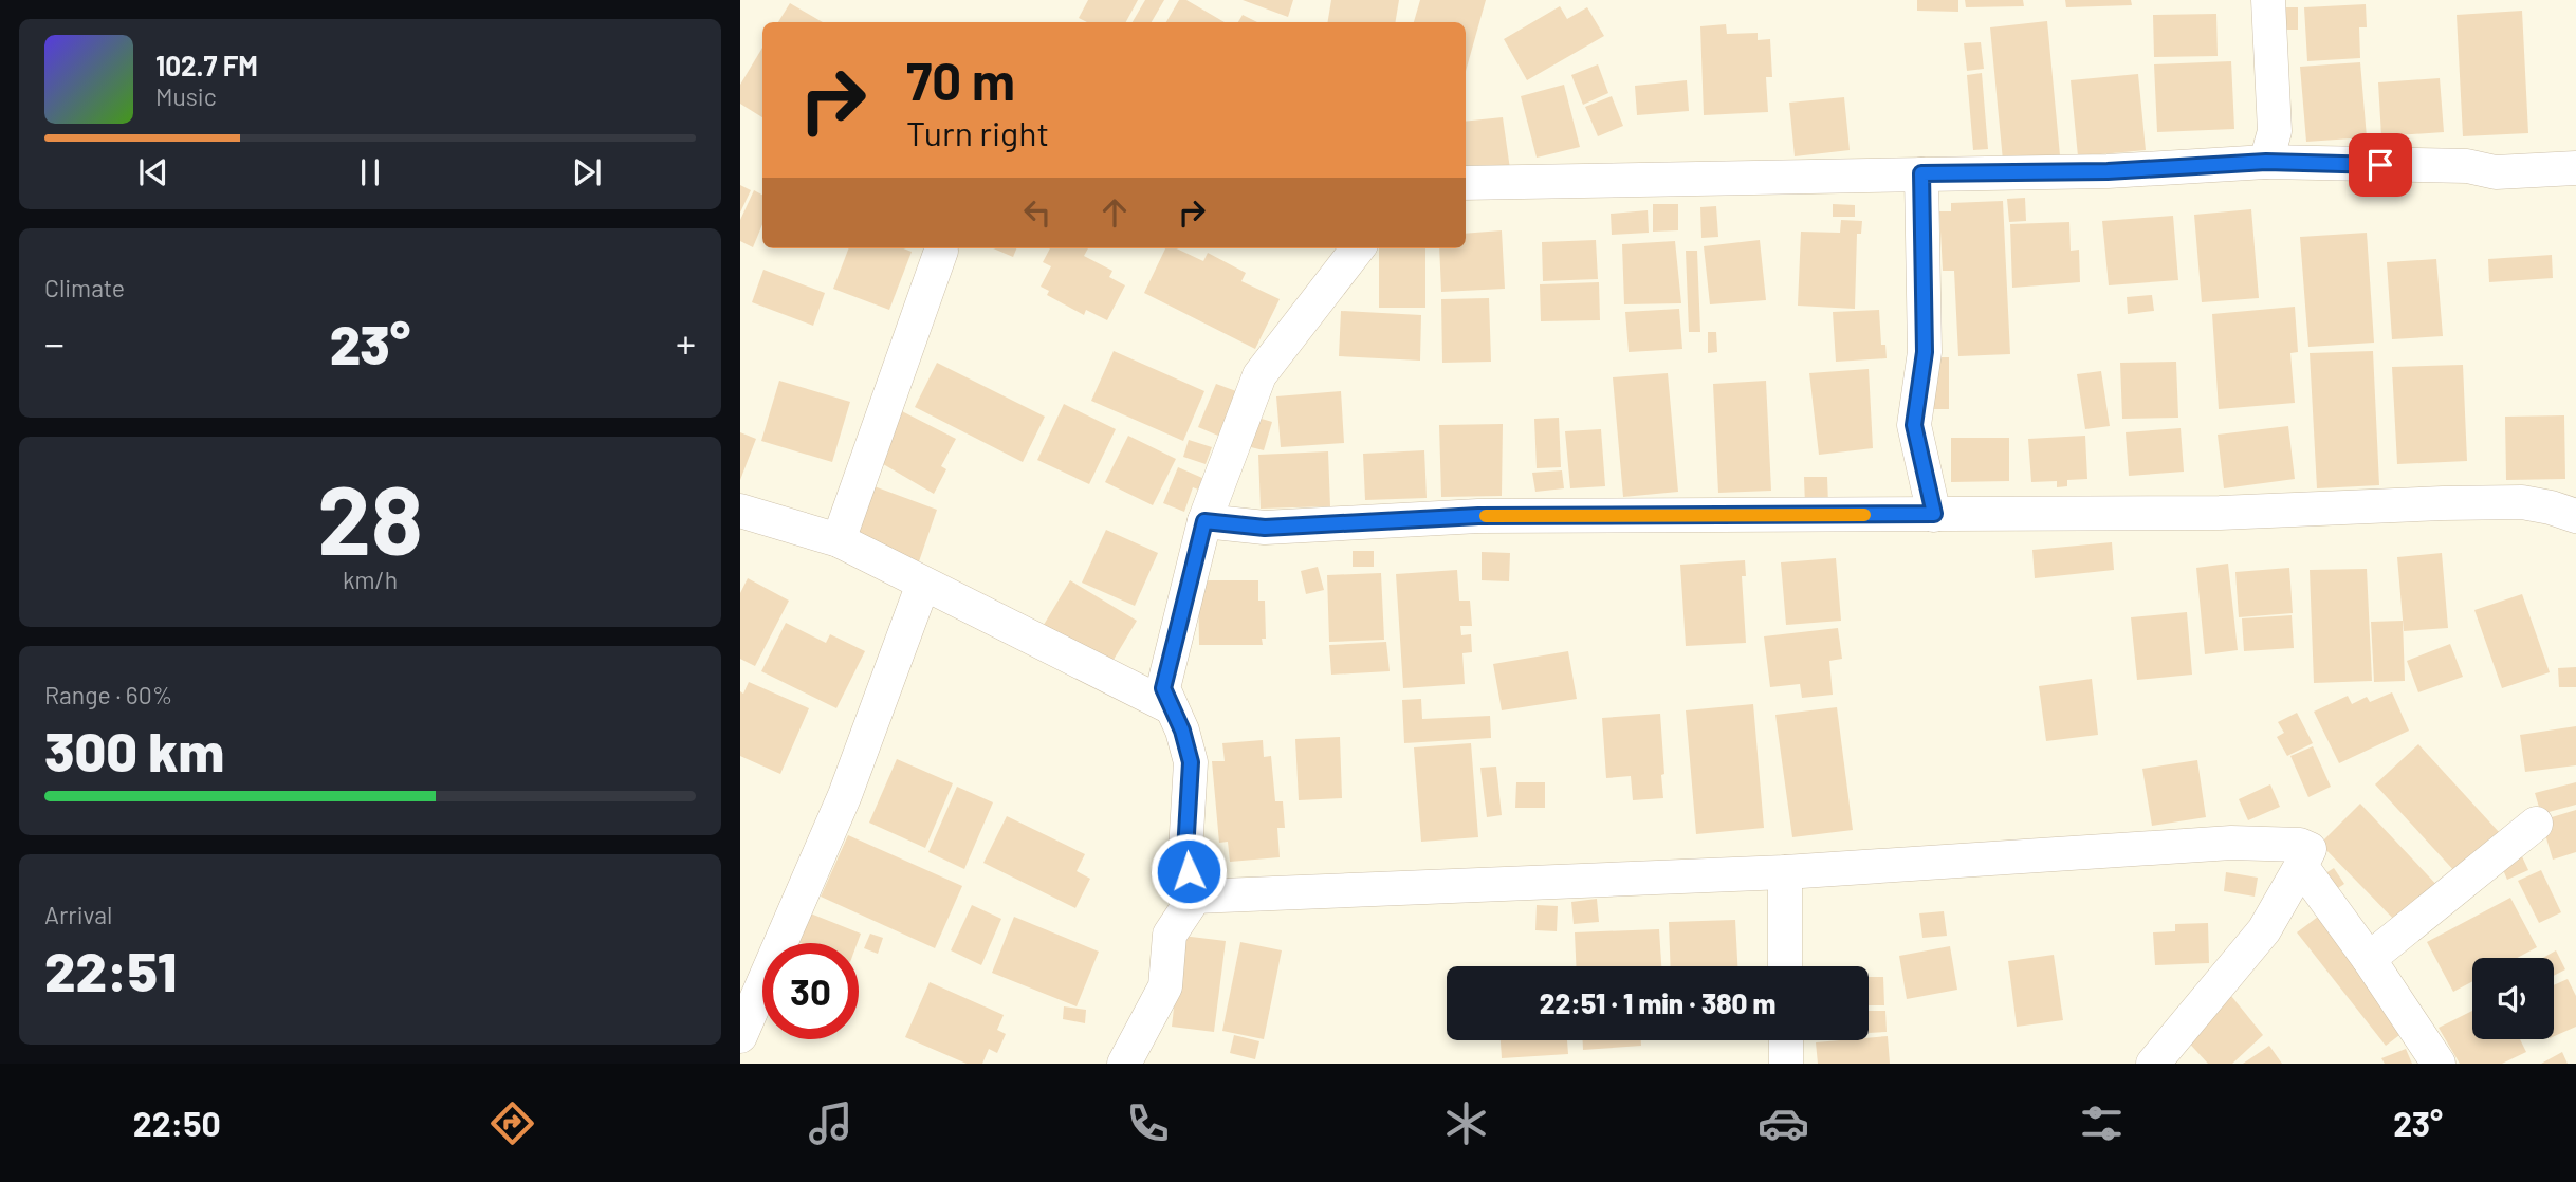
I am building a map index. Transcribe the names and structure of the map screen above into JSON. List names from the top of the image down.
{
  "page": {
    "turn": ["70 m", "Turn right"],
    "song": ["102.7 FM", "Music"],
    "tile": [
      "Climate",
      ["28", "km/h"],
      ["Range · 60%", "300 km"],
      ["Arrival", "22:51"]
    ],
    "heat": ["−", "23°", "+"],
    "limit": "30",
    "trip": "22:51 · 1 min · 380 m",
    "tabs": ["22:50", "23°"]
  }
}
